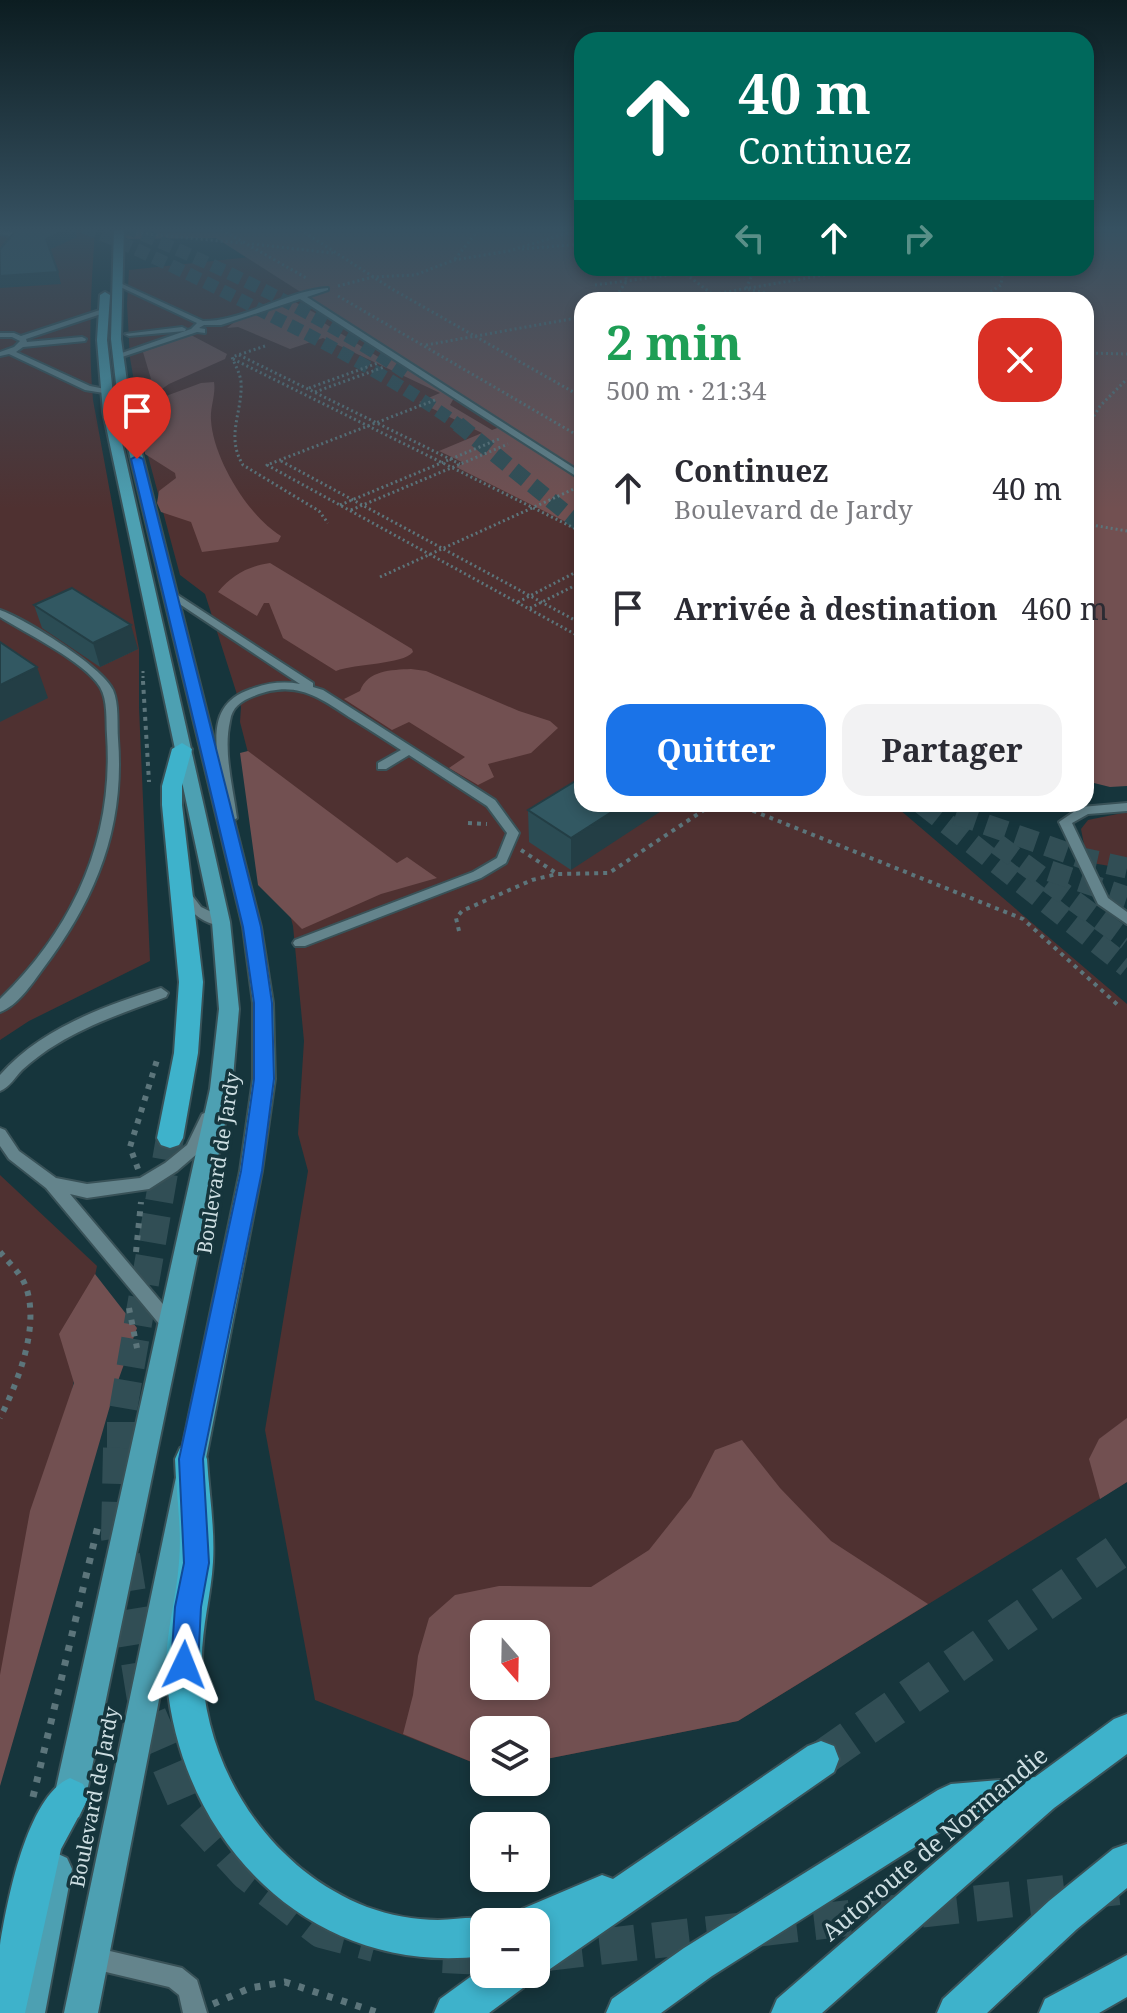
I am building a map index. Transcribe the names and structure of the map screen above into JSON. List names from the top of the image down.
{
  "streets": {
    "highway": ["Autoroute de Normandie"],
    "main road": ["Boulevard de Jardy"]
  },
  "north": "bottom",
  "page": {
    "turn": ["40 m", "Continuez"],
    "heading": ["2 min", "500 m · 21:34"],
    "list": [
      {
        "name": "Continuez",
        "note": "Boulevard de Jardy",
        "value": "40 m"
      },
      {
        "name": "Arrivée à destination",
        "value": "460 m"
      }
    ],
    "buttons": ["Quitter", "Partager"],
    "map_buttons": ["+", "−"]
  }
}
